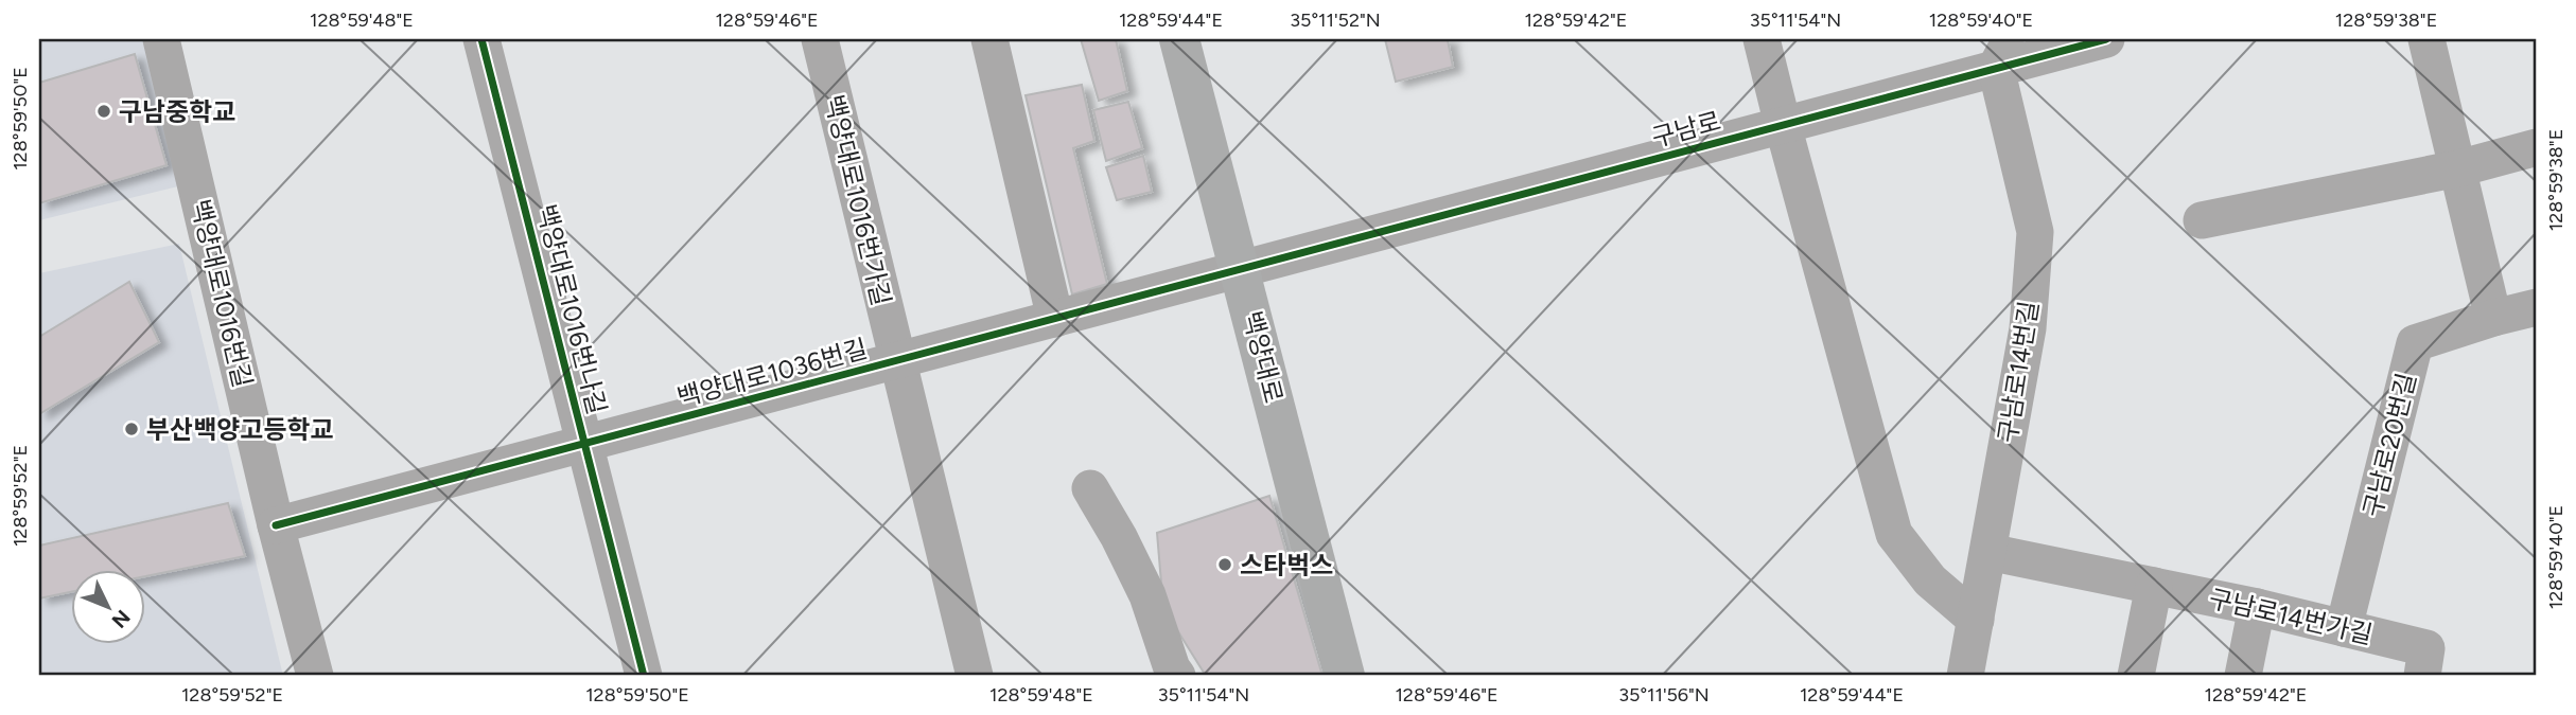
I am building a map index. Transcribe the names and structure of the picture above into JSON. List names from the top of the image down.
{
  "streets": {
    "main road": ["백양대로"],
    "street": [
      "구남로",
      "백양대로1016번가길",
      "백양대로1016번길",
      "백양대로1016번나길",
      "구남로14번길",
      "백양대로1036번길",
      "구남로20번길",
      "구남로14번가길"
    ]
  },
  "crossings": [
    ["구남로", "백양대로"],
    ["구남로", "구남로14번길"],
    ["구남로", "백양대로1036번길"],
    ["백양대로1016번가길", "백양대로1036번길"],
    ["백양대로1016번길", "백양대로1036번길"],
    ["백양대로1016번나길", "백양대로1036번길"],
    ["백양대로", "백양대로1036번길"],
    ["구남로14번길", "구남로14번가길"],
    ["구남로20번길", "구남로14번가길"]
  ],
  "places": ["구남중학교", "부산백양고등학교", "스타벅스"],
  "north": "bottom right",
  "coordinates": [
    "128°59'48\"E",
    "128°59'46\"E",
    "128°59'44\"E",
    "35°11'52\"N",
    "128°59'42\"E",
    "35°11'54\"N",
    "128°59'40\"E",
    "128°59'38\"E",
    "128°59'50\"E",
    "128°59'52\"E",
    "35°11'56\"N"
  ]
}
